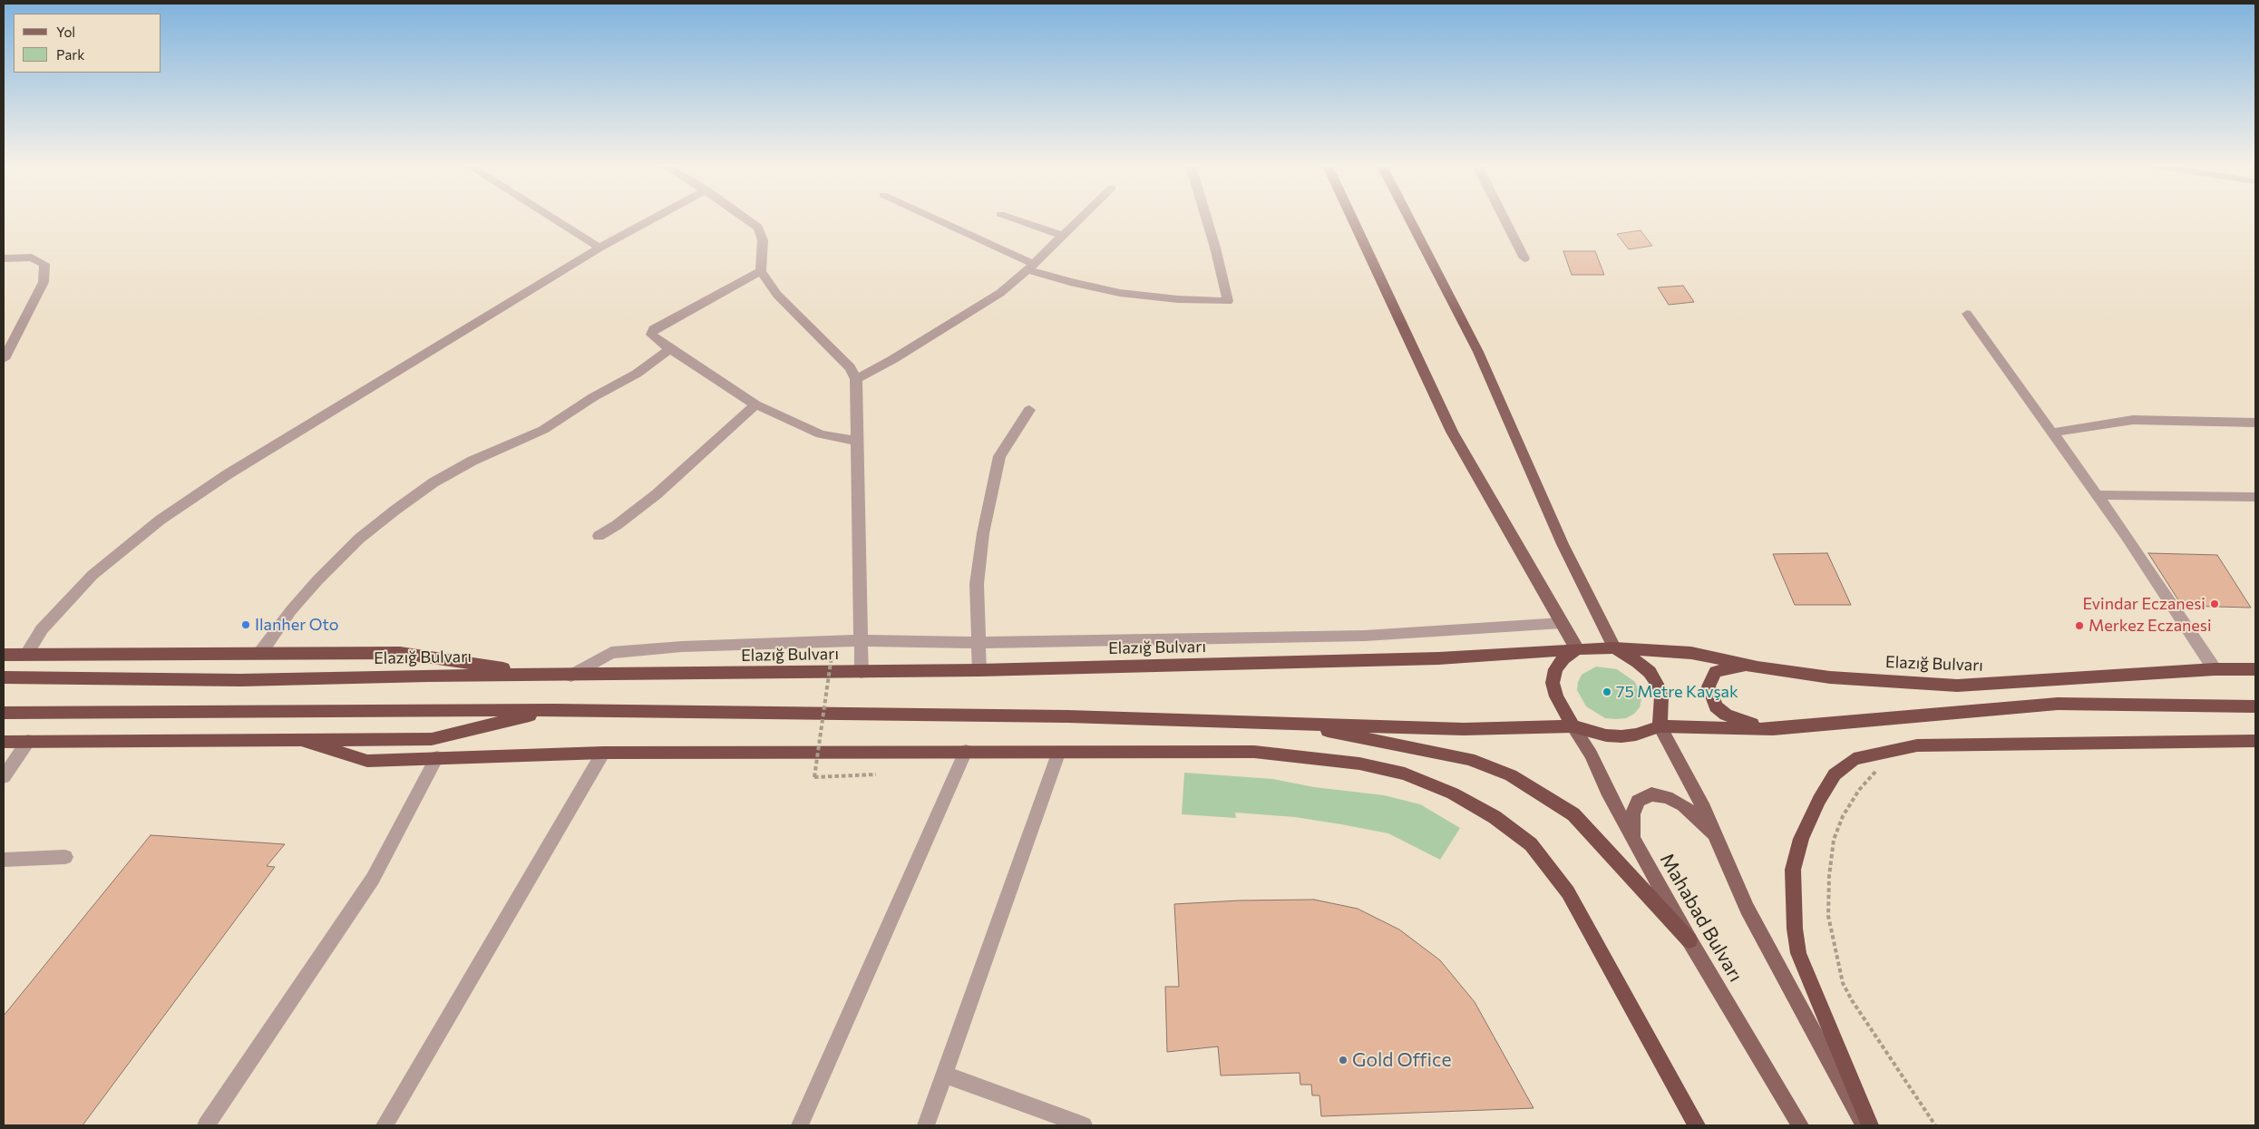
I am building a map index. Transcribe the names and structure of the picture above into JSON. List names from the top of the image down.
{
  "streets": {
    "highway": ["Elazığ Bulvarı"],
    "main road": ["Mahabad Bulvarı"]
  },
  "crossings": [
    ["Elazığ Bulvarı", "Mahabad Bulvarı"]
  ],
  "places": [
    "Evindar Eczanesi",
    "Ilanher Oto",
    "Merkez Eczanesi",
    "75 Metre Kavşak",
    "Gold Office"
  ],
  "legend": ["Yol", "Park"]
}
